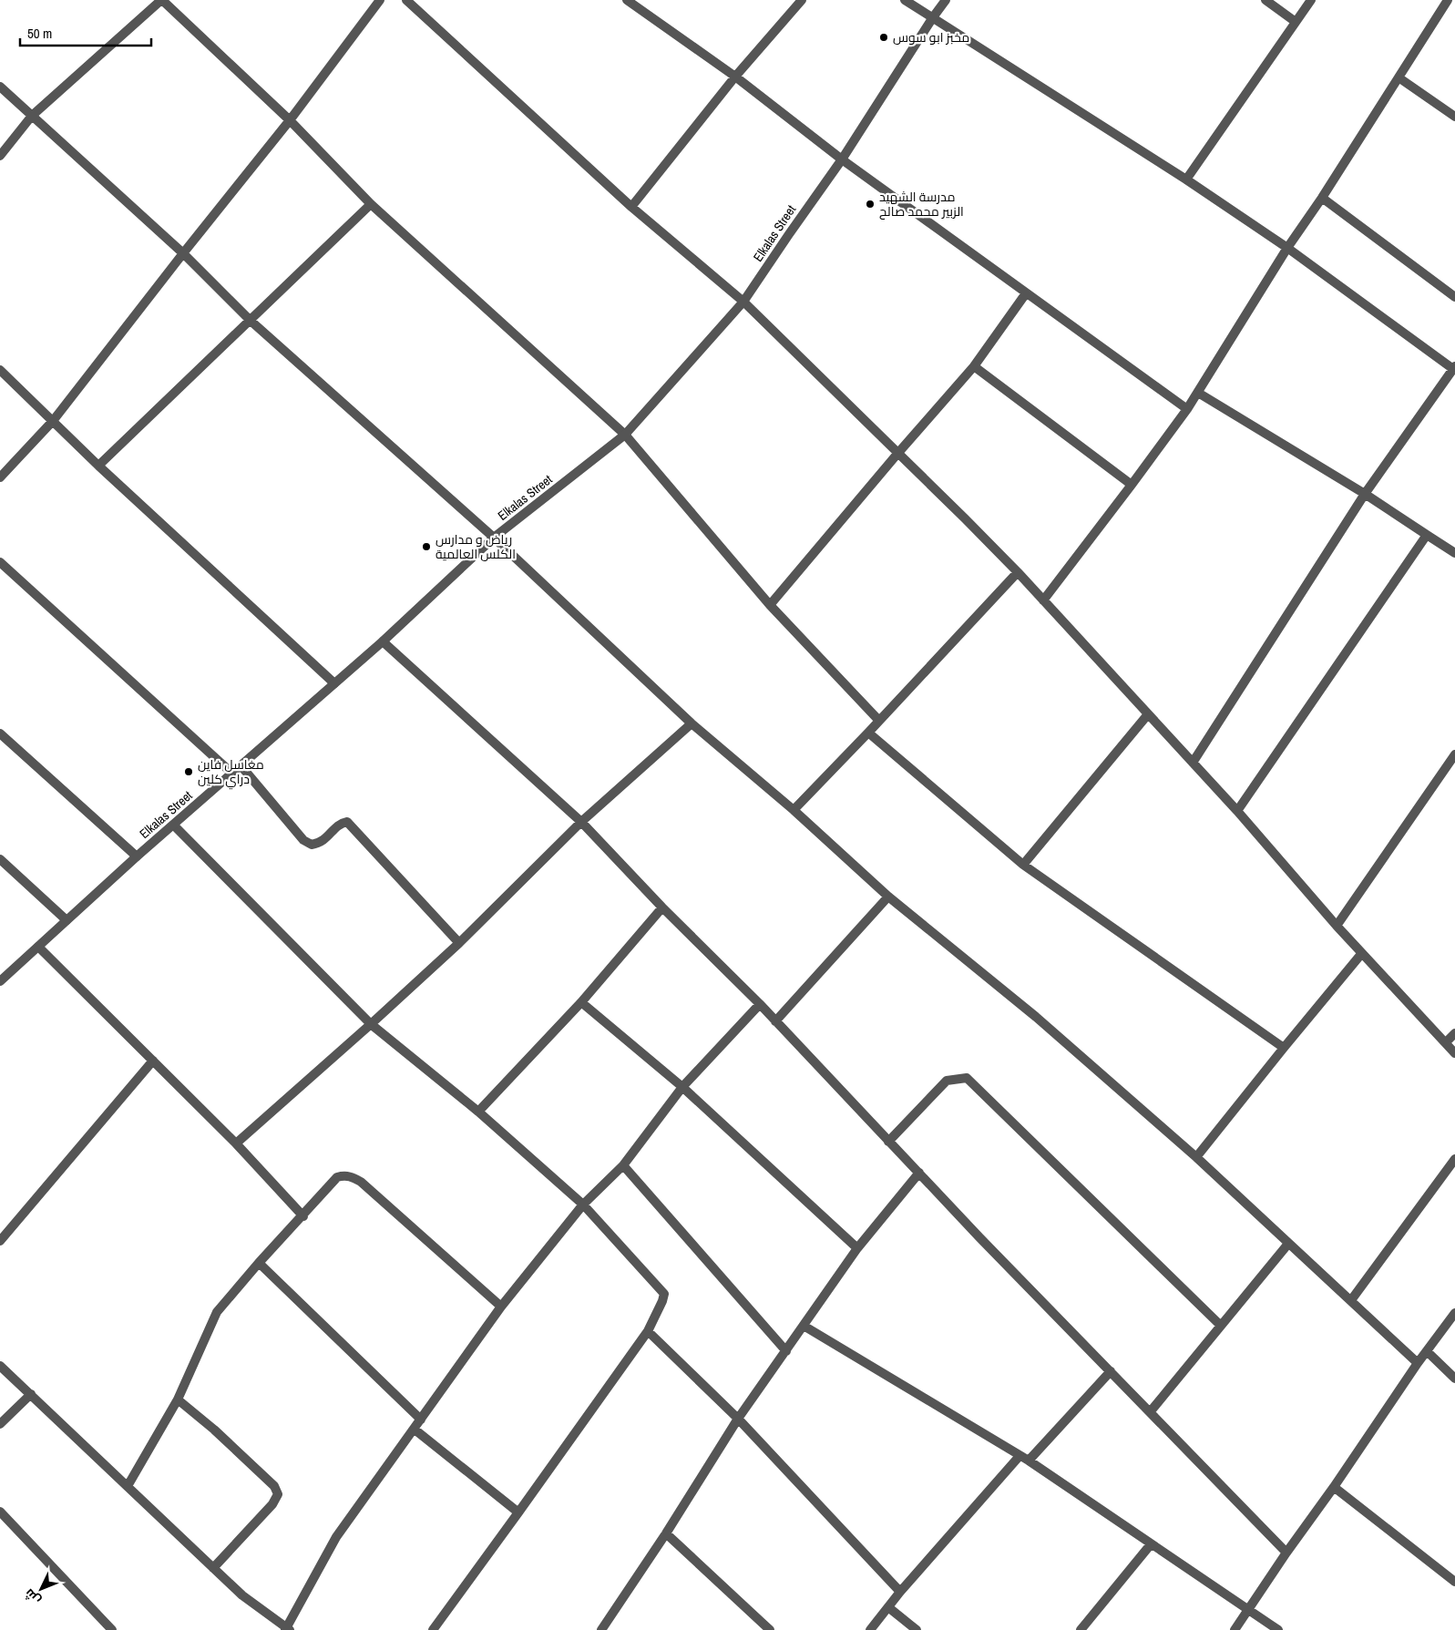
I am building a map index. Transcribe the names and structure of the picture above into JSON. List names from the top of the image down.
{
  "streets": {
    "street": ["Elkalas Street"]
  },
  "places": [
    "مخبز ابو سوس",
    "مدرسة الشهيد الزبير محمد صالح",
    "رياض و مدارس الكلس العالمية",
    "مغاسل فاين دراي كلين"
  ],
  "scale_bar": "50 m",
  "north": "bottom left"
}
